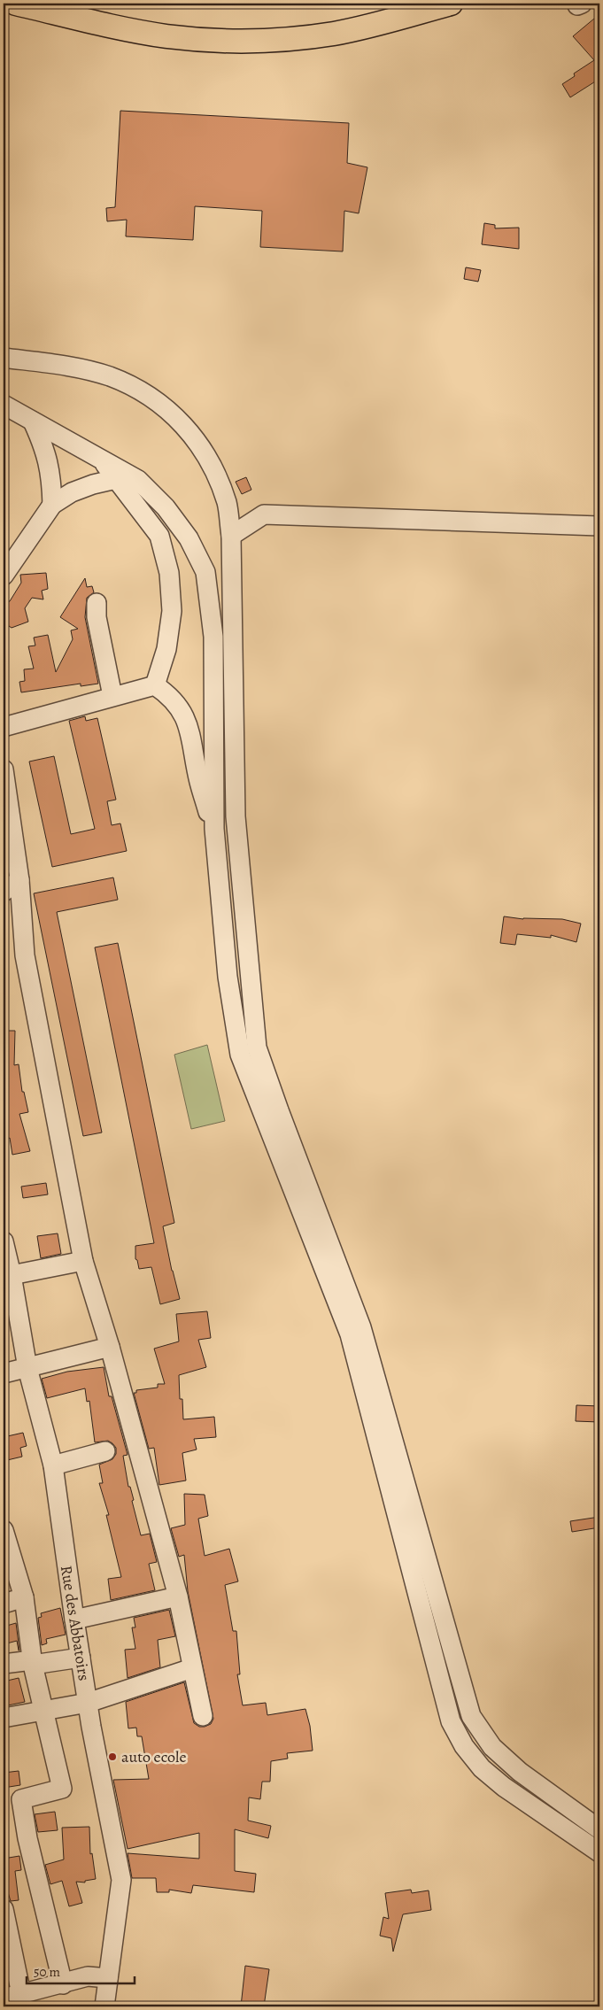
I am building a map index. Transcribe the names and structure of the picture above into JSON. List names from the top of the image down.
{
  "streets": {
    "street": ["Rue des Abbatoirs"]
  },
  "places": ["auto ecole"],
  "scale_bar": "50 m"
}
